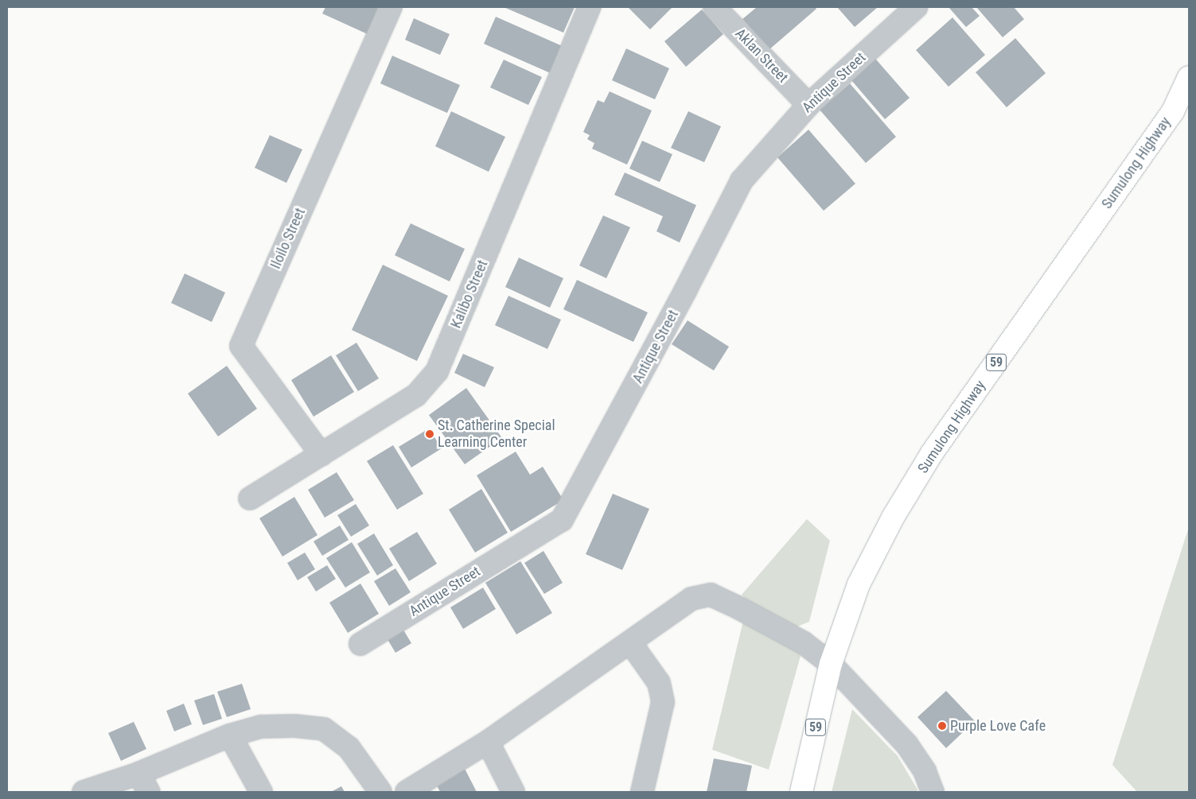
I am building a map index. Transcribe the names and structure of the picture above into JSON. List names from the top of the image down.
{
  "streets": {
    "main road": ["Sumulong Highway", "59"],
    "street": [
      "Aklan Street",
      "Antique Street",
      "Iloilo Street",
      "Kalibo Street"
    ]
  },
  "crossings": [
    ["Aklan Street", "Antique Street"],
    ["Iloilo Street", "Kalibo Street"]
  ],
  "places": ["St. Catherine Special Learning Center", "Purple Love Cafe"]
}
